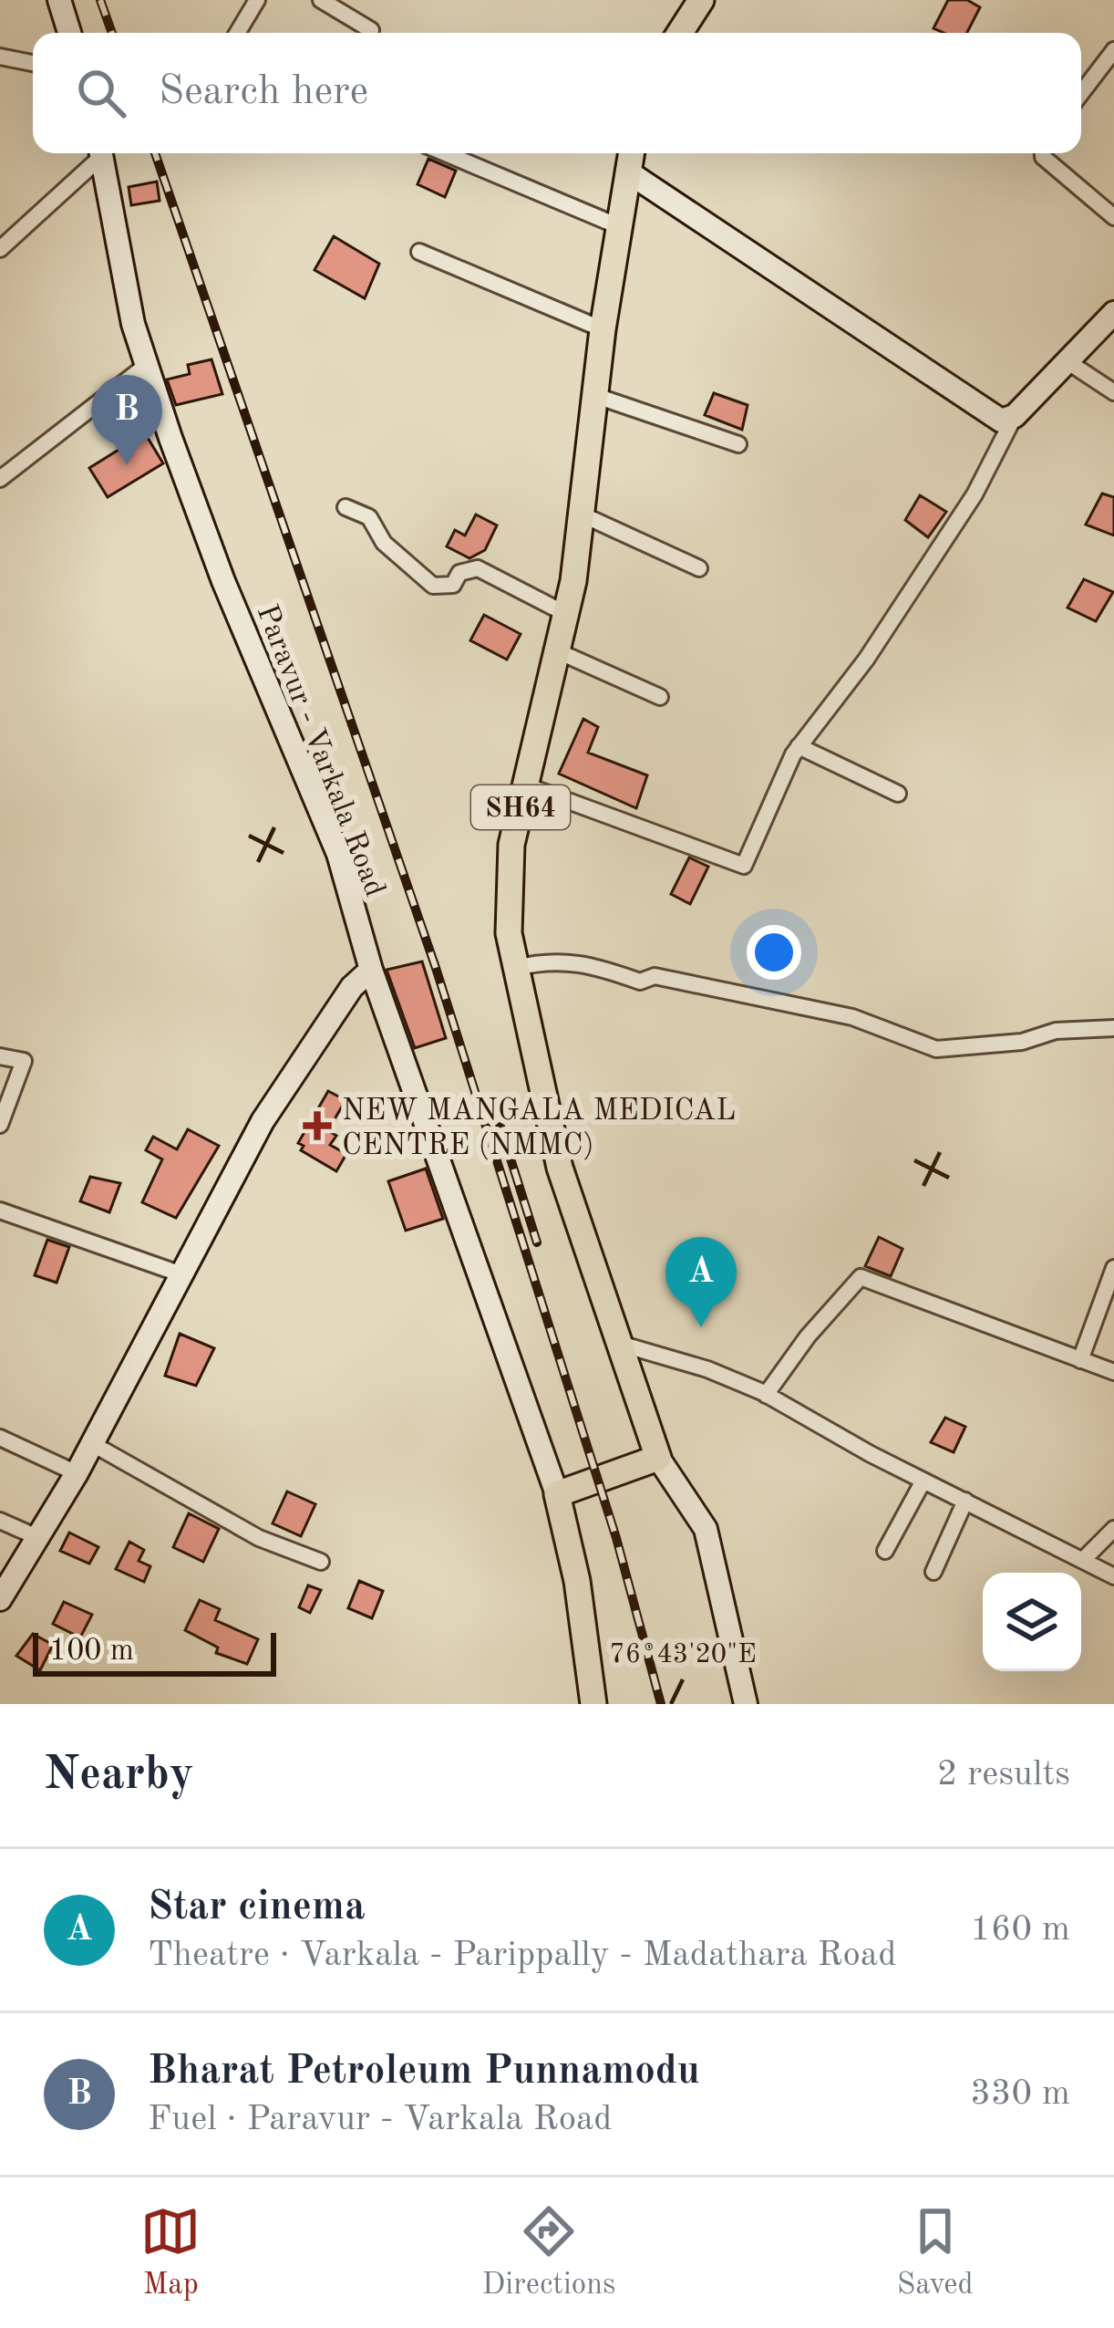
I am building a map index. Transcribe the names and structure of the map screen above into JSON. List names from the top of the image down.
{
  "streets": {
    "main road": ["Paravur - Varkala Road", "SH64"]
  },
  "places": {
    "health": ["NEW MANGALA MEDICAL CENTRE (NMMC)"]
  },
  "scale_bar": "100 m",
  "page": {
    "search": "Search here",
    "pins": ["B", "A"],
    "scale": "100 m",
    "heading": ["Nearby", "2 results"],
    "list": [
      {
        "mark": "A",
        "name": "Star cinema",
        "note": "Theatre · Varkala - Parippally - Madathara Road",
        "value": "160 m"
      },
      {
        "mark": "B",
        "name": "Bharat Petroleum Punnamodu",
        "note": "Fuel · Paravur - Varkala Road",
        "value": "330 m"
      }
    ],
    "nav": ["Map", "Directions", "Saved"]
  },
  "coordinates": ["76°43'20\"E"]
}
